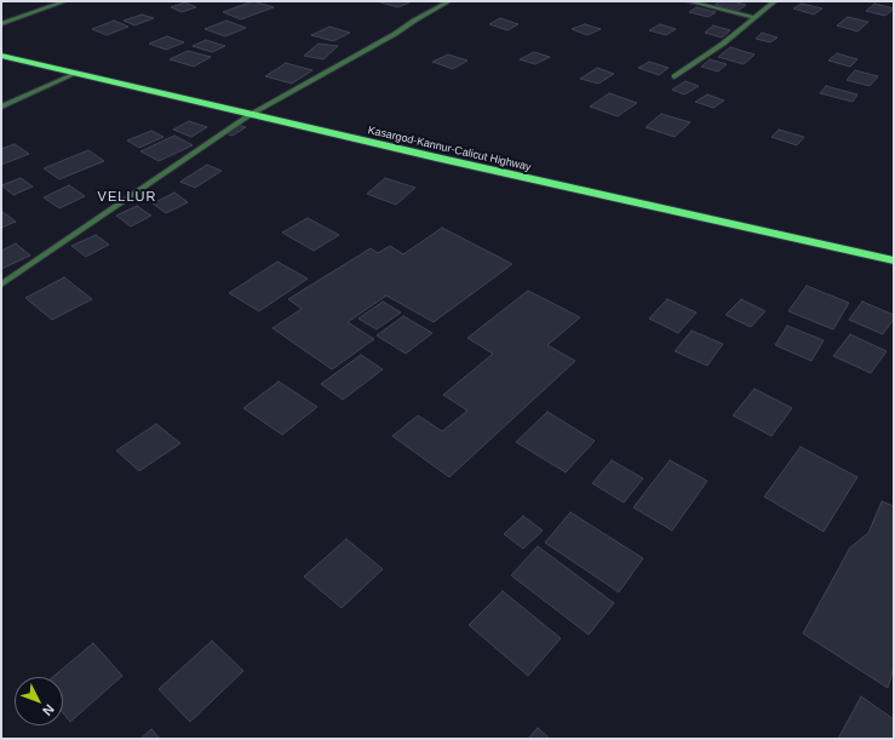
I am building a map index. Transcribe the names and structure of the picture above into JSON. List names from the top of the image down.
{
  "streets": {
    "highway": ["Kasargod-Kannur-Calicut Highway"]
  },
  "districts": ["VELLUR"],
  "north": "bottom right"
}
